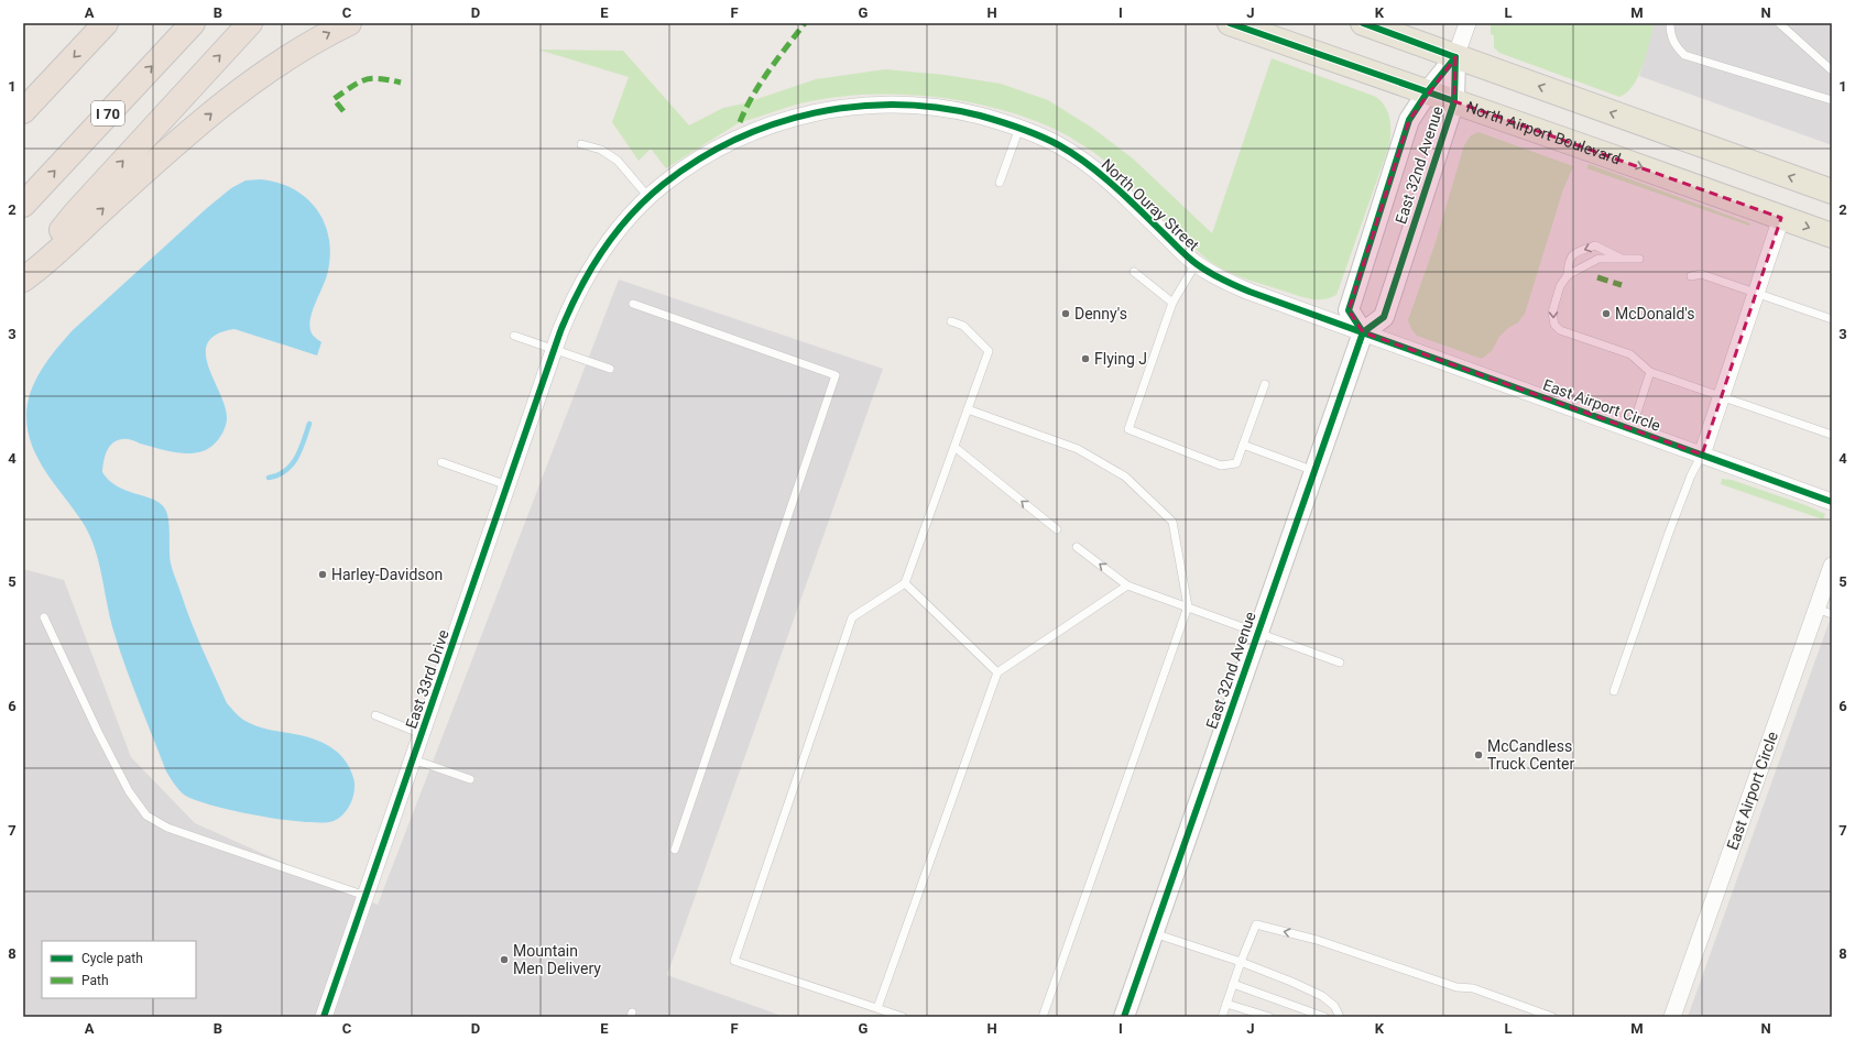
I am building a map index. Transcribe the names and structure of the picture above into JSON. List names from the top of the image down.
{
  "streets": {
    "highway": ["I 70"],
    "main road": ["North Airport Boulevard"],
    "street": [
      "East 32nd Avenue",
      "North Ouray Street",
      "East Airport Circle",
      "East 33rd Drive"
    ]
  },
  "crossings": [
    ["North Airport Boulevard", "East 32nd Avenue"],
    ["East 32nd Avenue", "North Ouray Street"],
    ["East 32nd Avenue", "East Airport Circle"],
    ["North Ouray Street", "East Airport Circle"],
    ["North Ouray Street", "East 33rd Drive"]
  ],
  "places": [
    "Denny's",
    "McDonald's",
    "Flying J",
    "Harley-Davidson",
    "McCandless Truck Center",
    "Mountain Men Delivery"
  ],
  "legend": ["Cycle path", "Path"],
  "grid": {
    "columns": [
      "A",
      "B",
      "C",
      "D",
      "E",
      "F",
      "G",
      "H",
      "I",
      "J",
      "K",
      "L",
      "M",
      "N"
    ],
    "rows": [
      "1",
      "2",
      "3",
      "4",
      "5",
      "6",
      "7",
      "8"
    ]
  }
}
